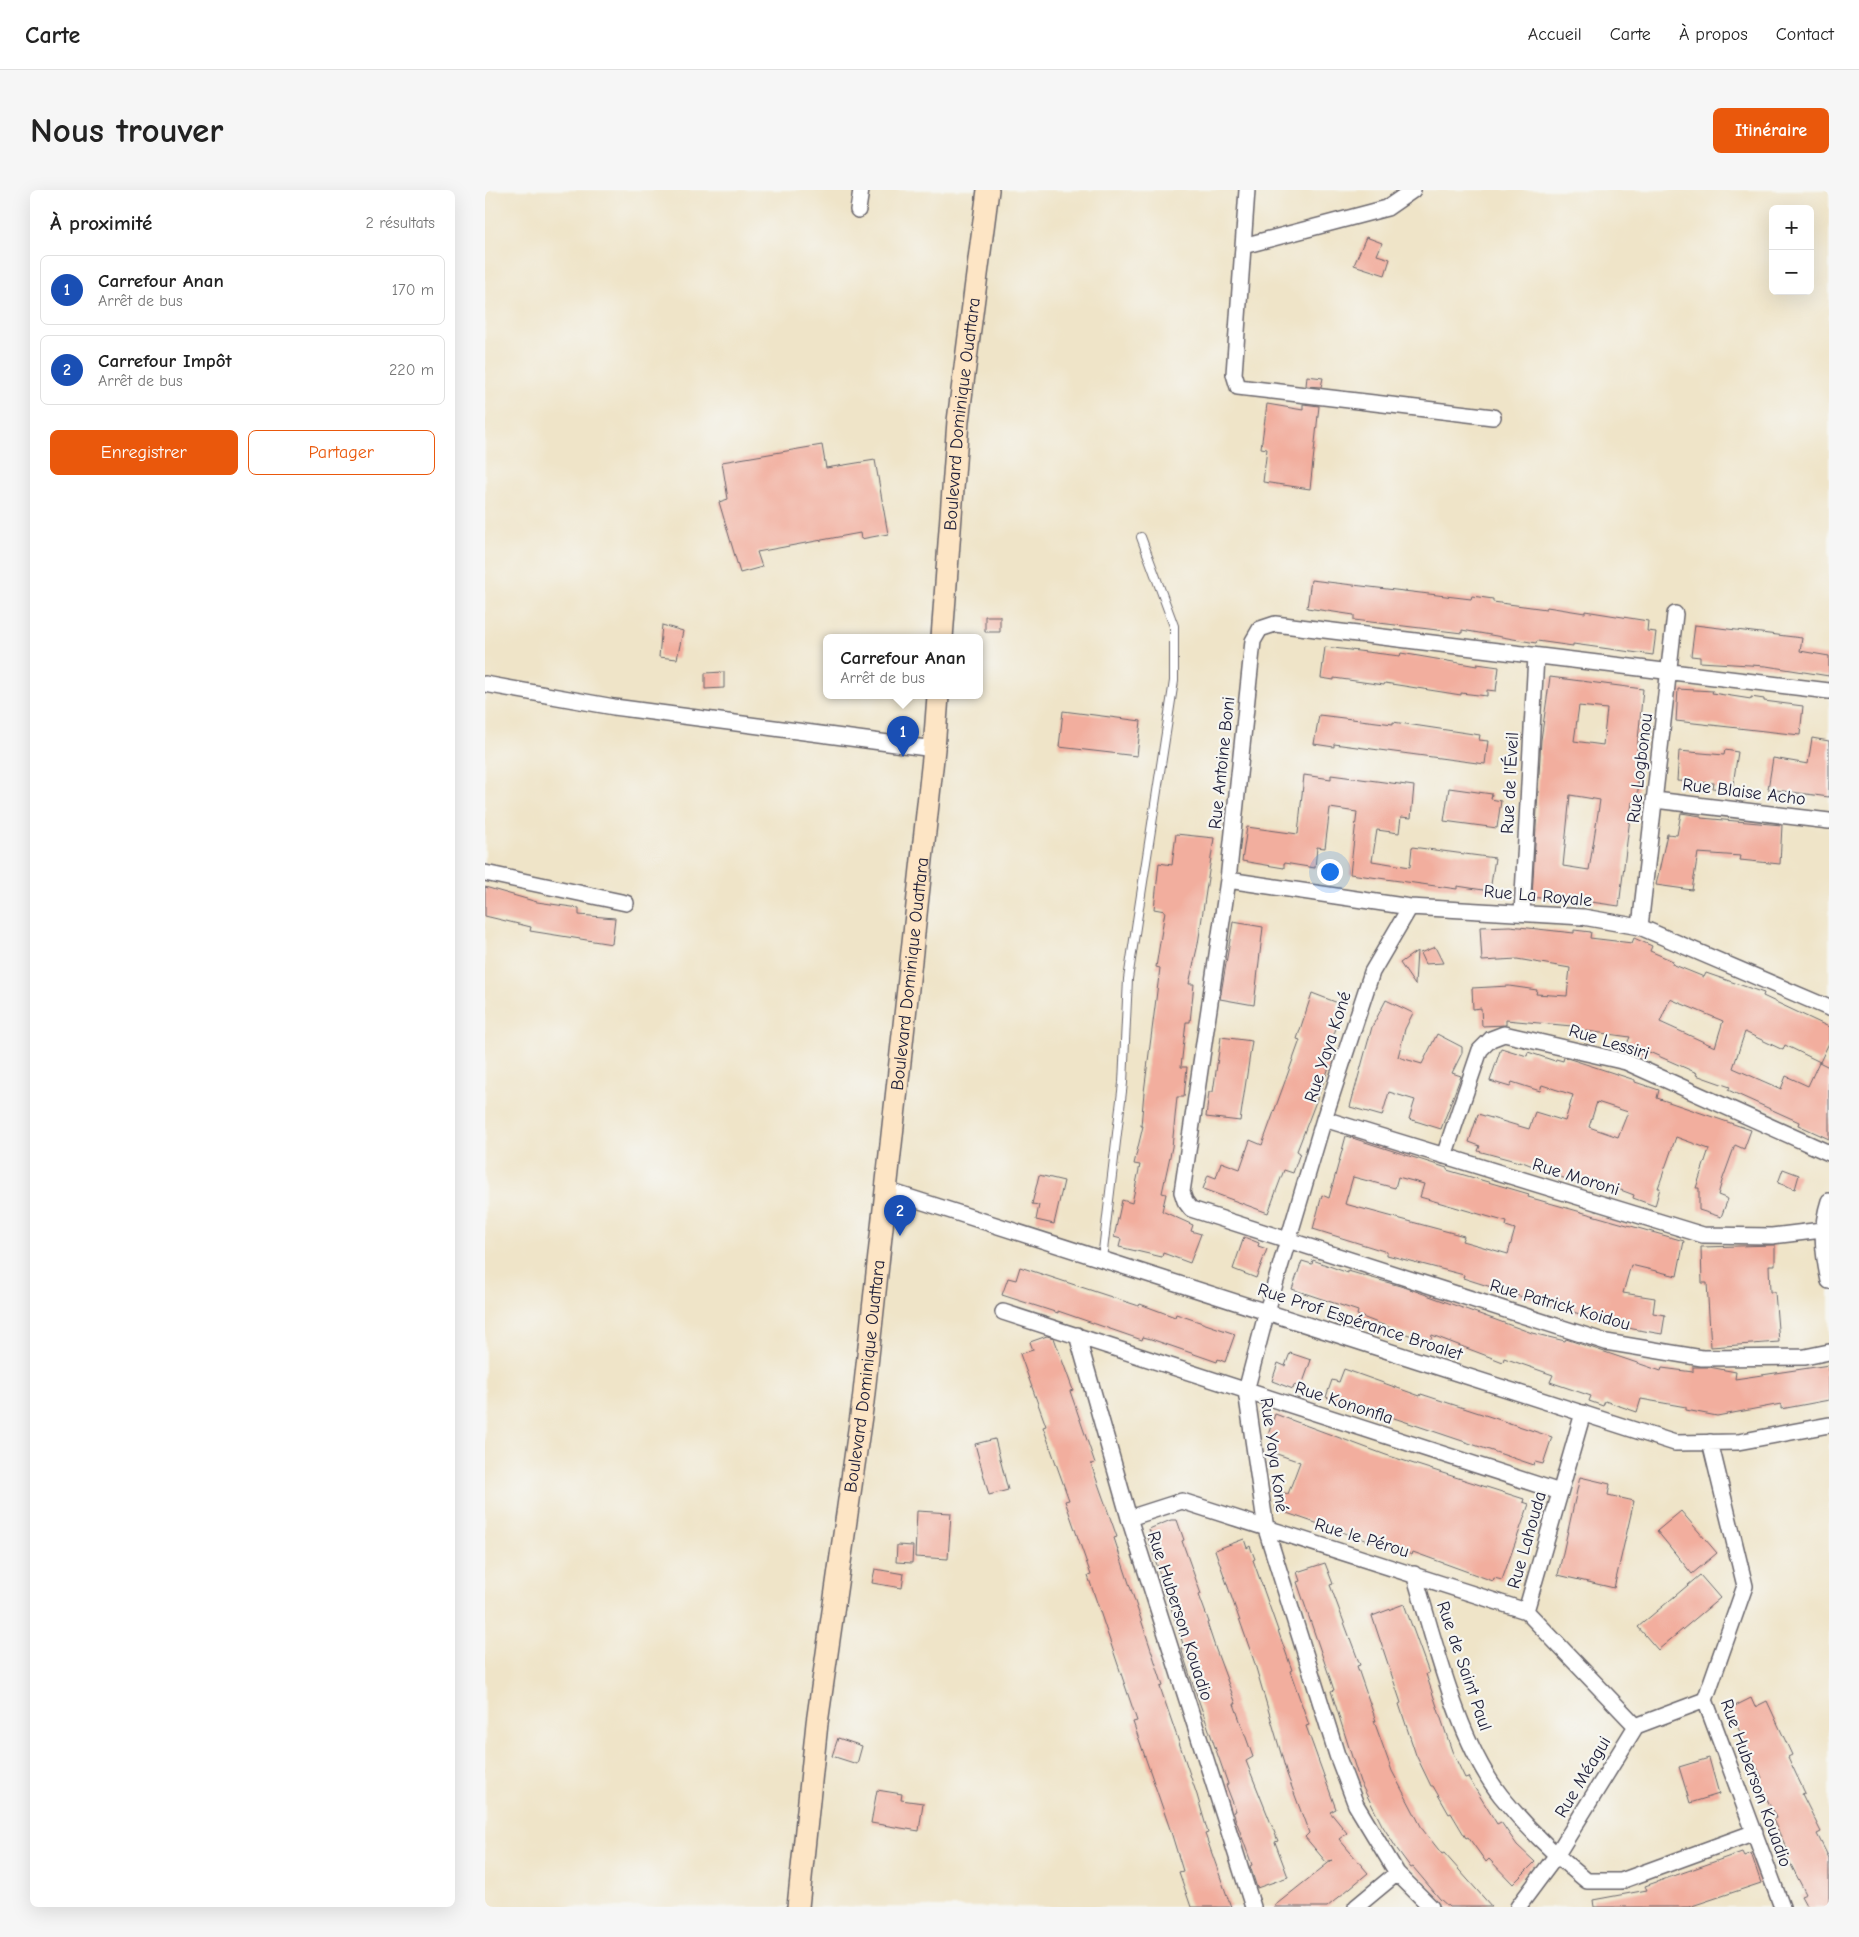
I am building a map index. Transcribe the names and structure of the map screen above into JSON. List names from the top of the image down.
{
  "streets": {
    "street": [
      "Boulevard Dominique Ouattara",
      "Rue Antoine Boni",
      "Rue Logbonou",
      "Rue de l'Éveil",
      "Rue Blaise Acho",
      "Rue La Royale",
      "Rue Lessiri",
      "Rue Yaya Koné",
      "Rue Moroni",
      "Rue Patrick Koidou",
      "Rue Prof Espérance Broalet",
      "Rue Kononfla",
      "Rue le Pérou",
      "Rue Lahouda",
      "Rue Huberson Kouadio",
      "Rue de Saint Paul",
      "Rue Méagui"
    ]
  },
  "crossings": [
    ["Boulevard Dominique Ouattara", "Rue Prof Espérance Broalet"],
    ["Rue Antoine Boni", "Rue Logbonou"],
    ["Rue Antoine Boni", "Rue de l'Éveil"],
    ["Rue Antoine Boni", "Rue La Royale"],
    ["Rue Antoine Boni", "Rue Yaya Koné"],
    ["Rue Antoine Boni", "Rue Patrick Koidou"],
    ["Rue Logbonou", "Rue Blaise Acho"],
    ["Rue Logbonou", "Rue La Royale"],
    ["Rue de l'Éveil", "Rue La Royale"],
    ["Rue La Royale", "Rue Yaya Koné"],
    ["Rue Lessiri", "Rue Moroni"],
    ["Rue Yaya Koné", "Rue Moroni"],
    ["Rue Yaya Koné", "Rue Patrick Koidou"],
    ["Rue Yaya Koné", "Rue Prof Espérance Broalet"],
    ["Rue Yaya Koné", "Rue Kononfla"],
    ["Rue Yaya Koné", "Rue le Pérou"],
    ["Rue Prof Espérance Broalet", "Rue Lahouda"],
    ["Rue Prof Espérance Broalet", "Rue Huberson Kouadio"],
    ["Rue Kononfla", "Rue Lahouda"],
    ["Rue Kononfla", "Rue Huberson Kouadio"],
    ["Rue le Pérou", "Rue Lahouda"],
    ["Rue le Pérou", "Rue Huberson Kouadio"],
    ["Rue le Pérou", "Rue de Saint Paul"],
    ["Rue Lahouda", "Rue Méagui"],
    ["Rue Huberson Kouadio", "Rue de Saint Paul"],
    ["Rue de Saint Paul", "Rue Méagui"]
  ],
  "page": {
    "header": "Carte",
    "nav": [
      "Accueil",
      "Carte",
      "À propos",
      "Contact"
    ],
    "buttons": [
      "Itinéraire",
      ["Enregistrer", "Partager"]
    ],
    "title": "Nous trouver",
    "heading": ["À proximité", "2 résultats"],
    "map_buttons": ["+", "−"],
    "list": [
      {
        "mark": "1",
        "name": "Carrefour Anan",
        "note": "Arrêt de bus",
        "value": "170 m"
      },
      {
        "mark": "2",
        "name": "Carrefour Impôt",
        "note": "Arrêt de bus",
        "value": "220 m"
      }
    ],
    "popup": ["Carrefour Anan", "Arrêt de bus"],
    "pins": ["1", "2"]
  }
}
